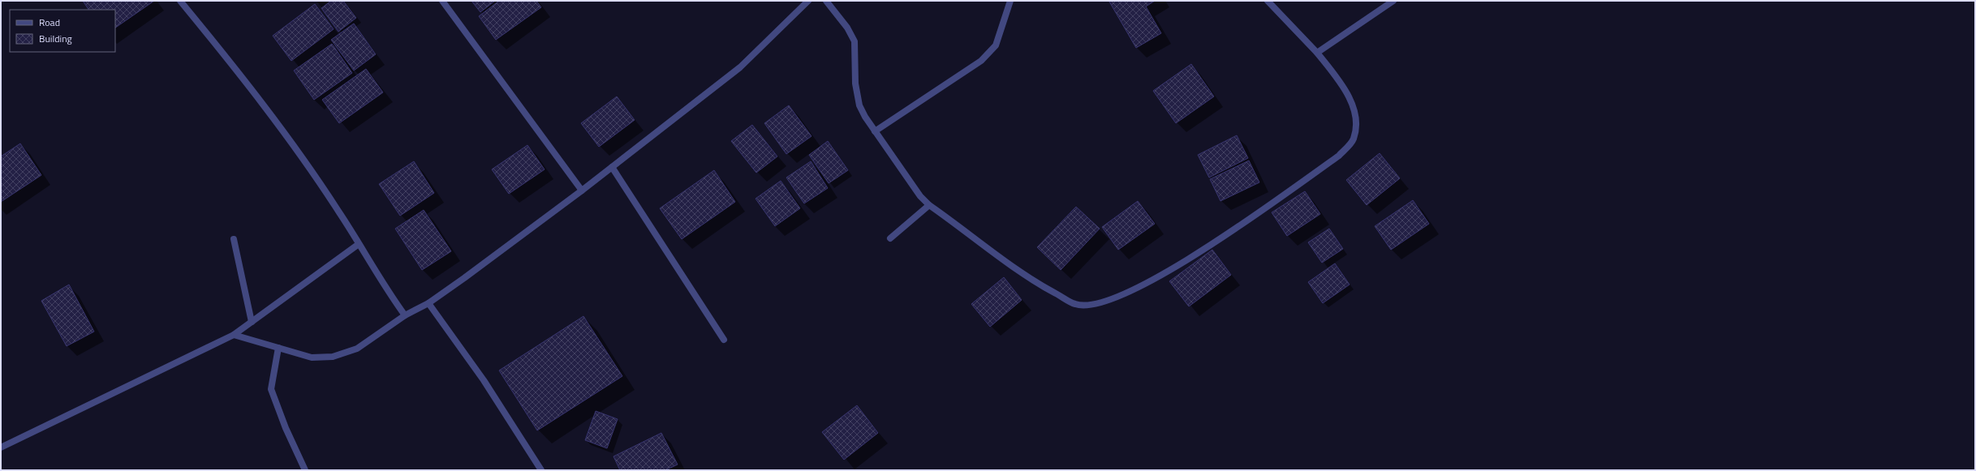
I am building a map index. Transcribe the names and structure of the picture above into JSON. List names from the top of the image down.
{
  "legend": ["Road", "Building"]
}
